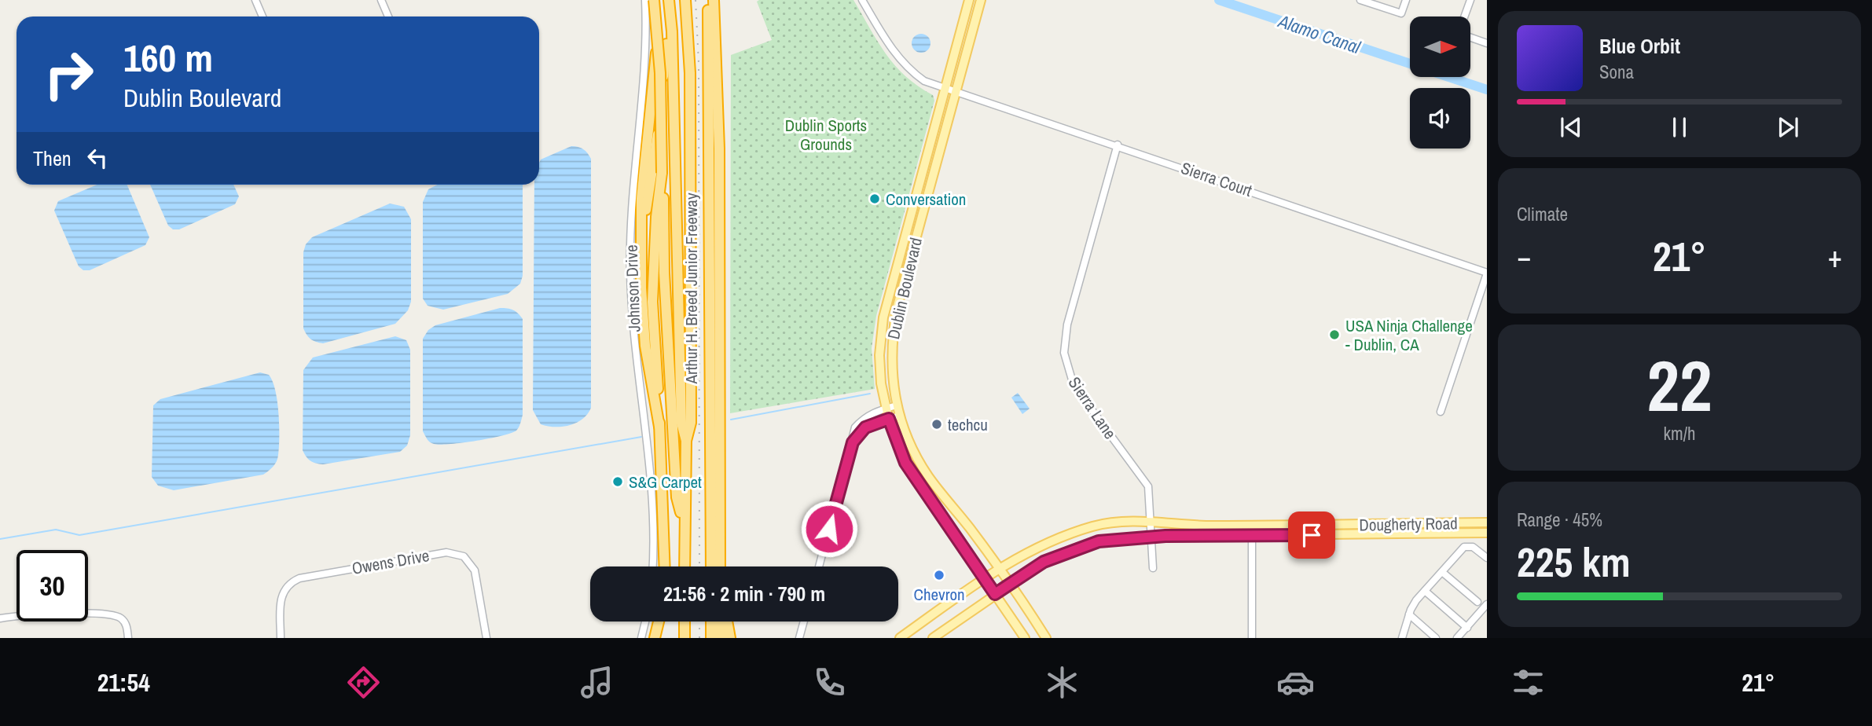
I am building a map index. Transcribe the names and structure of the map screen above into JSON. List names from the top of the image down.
{
  "streets": {
    "highway": ["Arthur H. Breed Junior Freeway"],
    "main road": ["Dublin Boulevard", "Dougherty Road"],
    "street": [
      "Sierra Court",
      "Johnson Drive",
      "Sierra Lane",
      "Owens Drive"
    ]
  },
  "crossings": [
    ["Sierra Court", "Dublin Boulevard"],
    ["Sierra Court", "Sierra Lane"],
    ["Dublin Boulevard", "Dougherty Road"],
    ["Sierra Lane", "Dougherty Road"]
  ],
  "water": ["Alamo Canal"],
  "parks": ["Dublin Sports Grounds"],
  "places": [
    "Conversation",
    "USA Ninja Challenge - Dublin, CA",
    "techcu",
    "S&G Carpet",
    "Chevron"
  ],
  "north": "right",
  "page": {
    "turn": ["160 m", "Dublin Boulevard"],
    "song": ["Blue Orbit", "Sona"],
    "then": "Then",
    "tile": [
      "Climate",
      ["22", "km/h"],
      ["Range · 45%", "225 km"]
    ],
    "heat": ["−", "21°", "+"],
    "limit": "30",
    "trip": "21:56 · 2 min · 790 m",
    "tabs": ["21:54", "21°"]
  }
}
